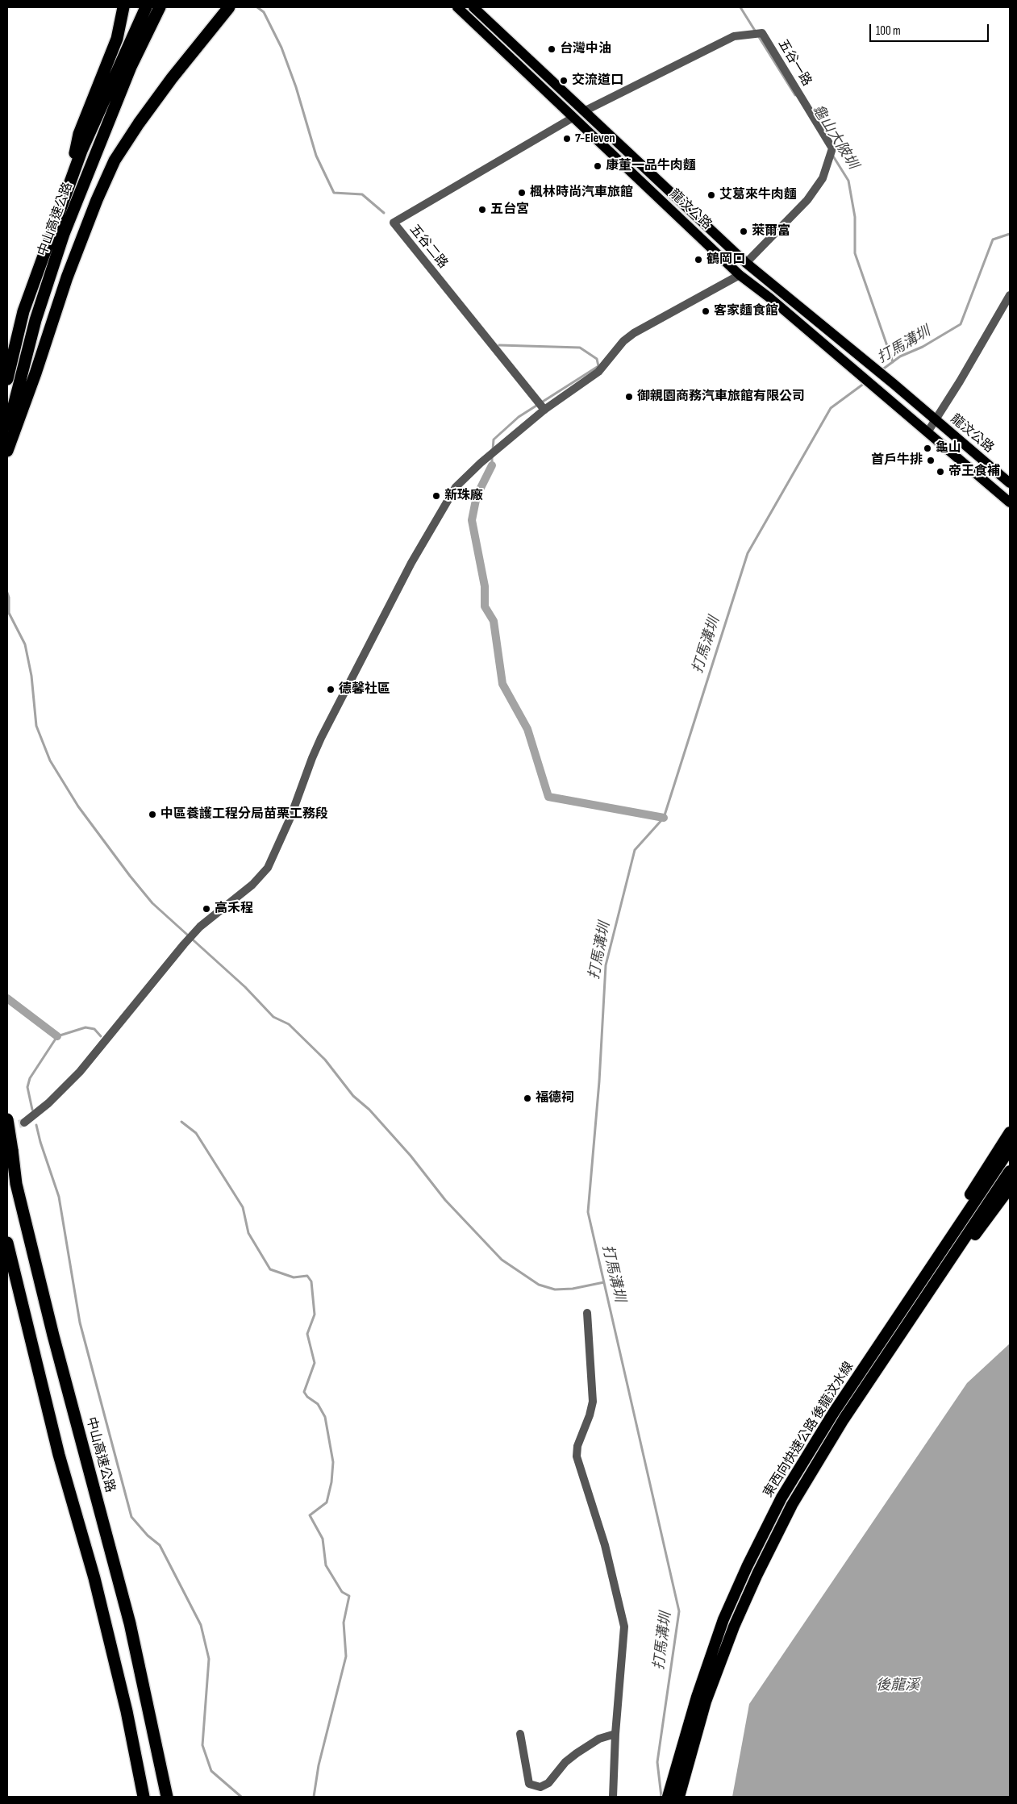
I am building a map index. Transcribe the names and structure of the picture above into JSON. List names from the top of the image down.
{
  "streets": {
    "highway": ["中山高速公路", "東西向快速公路 後龍汶水線"],
    "main road": ["龍汶公路"],
    "street": ["五谷一路", "五谷二路"]
  },
  "crossings": [
    ["五谷一路", "龍汶公路"],
    ["龍汶公路", "五谷二路"]
  ],
  "water": ["龜山大陂圳", "打馬溝圳", "後龍溪"],
  "places": [
    "台灣中油",
    "交流道口",
    "7-Eleven",
    "康董一品牛肉麵",
    "楓林時尚汽車旅館",
    "艾葛來牛肉麵",
    "五台宮",
    "萊爾富",
    "鶴岡口",
    "客家麵食館",
    "御親園商務汽車旅館有限公司",
    "龜山",
    "首戶牛排",
    "帝王食補",
    "新珠廠",
    "德馨社區",
    "中區養護工程分局苗栗工務段",
    "高禾程",
    "福德祠"
  ],
  "scale_bar": "100 m"
}
